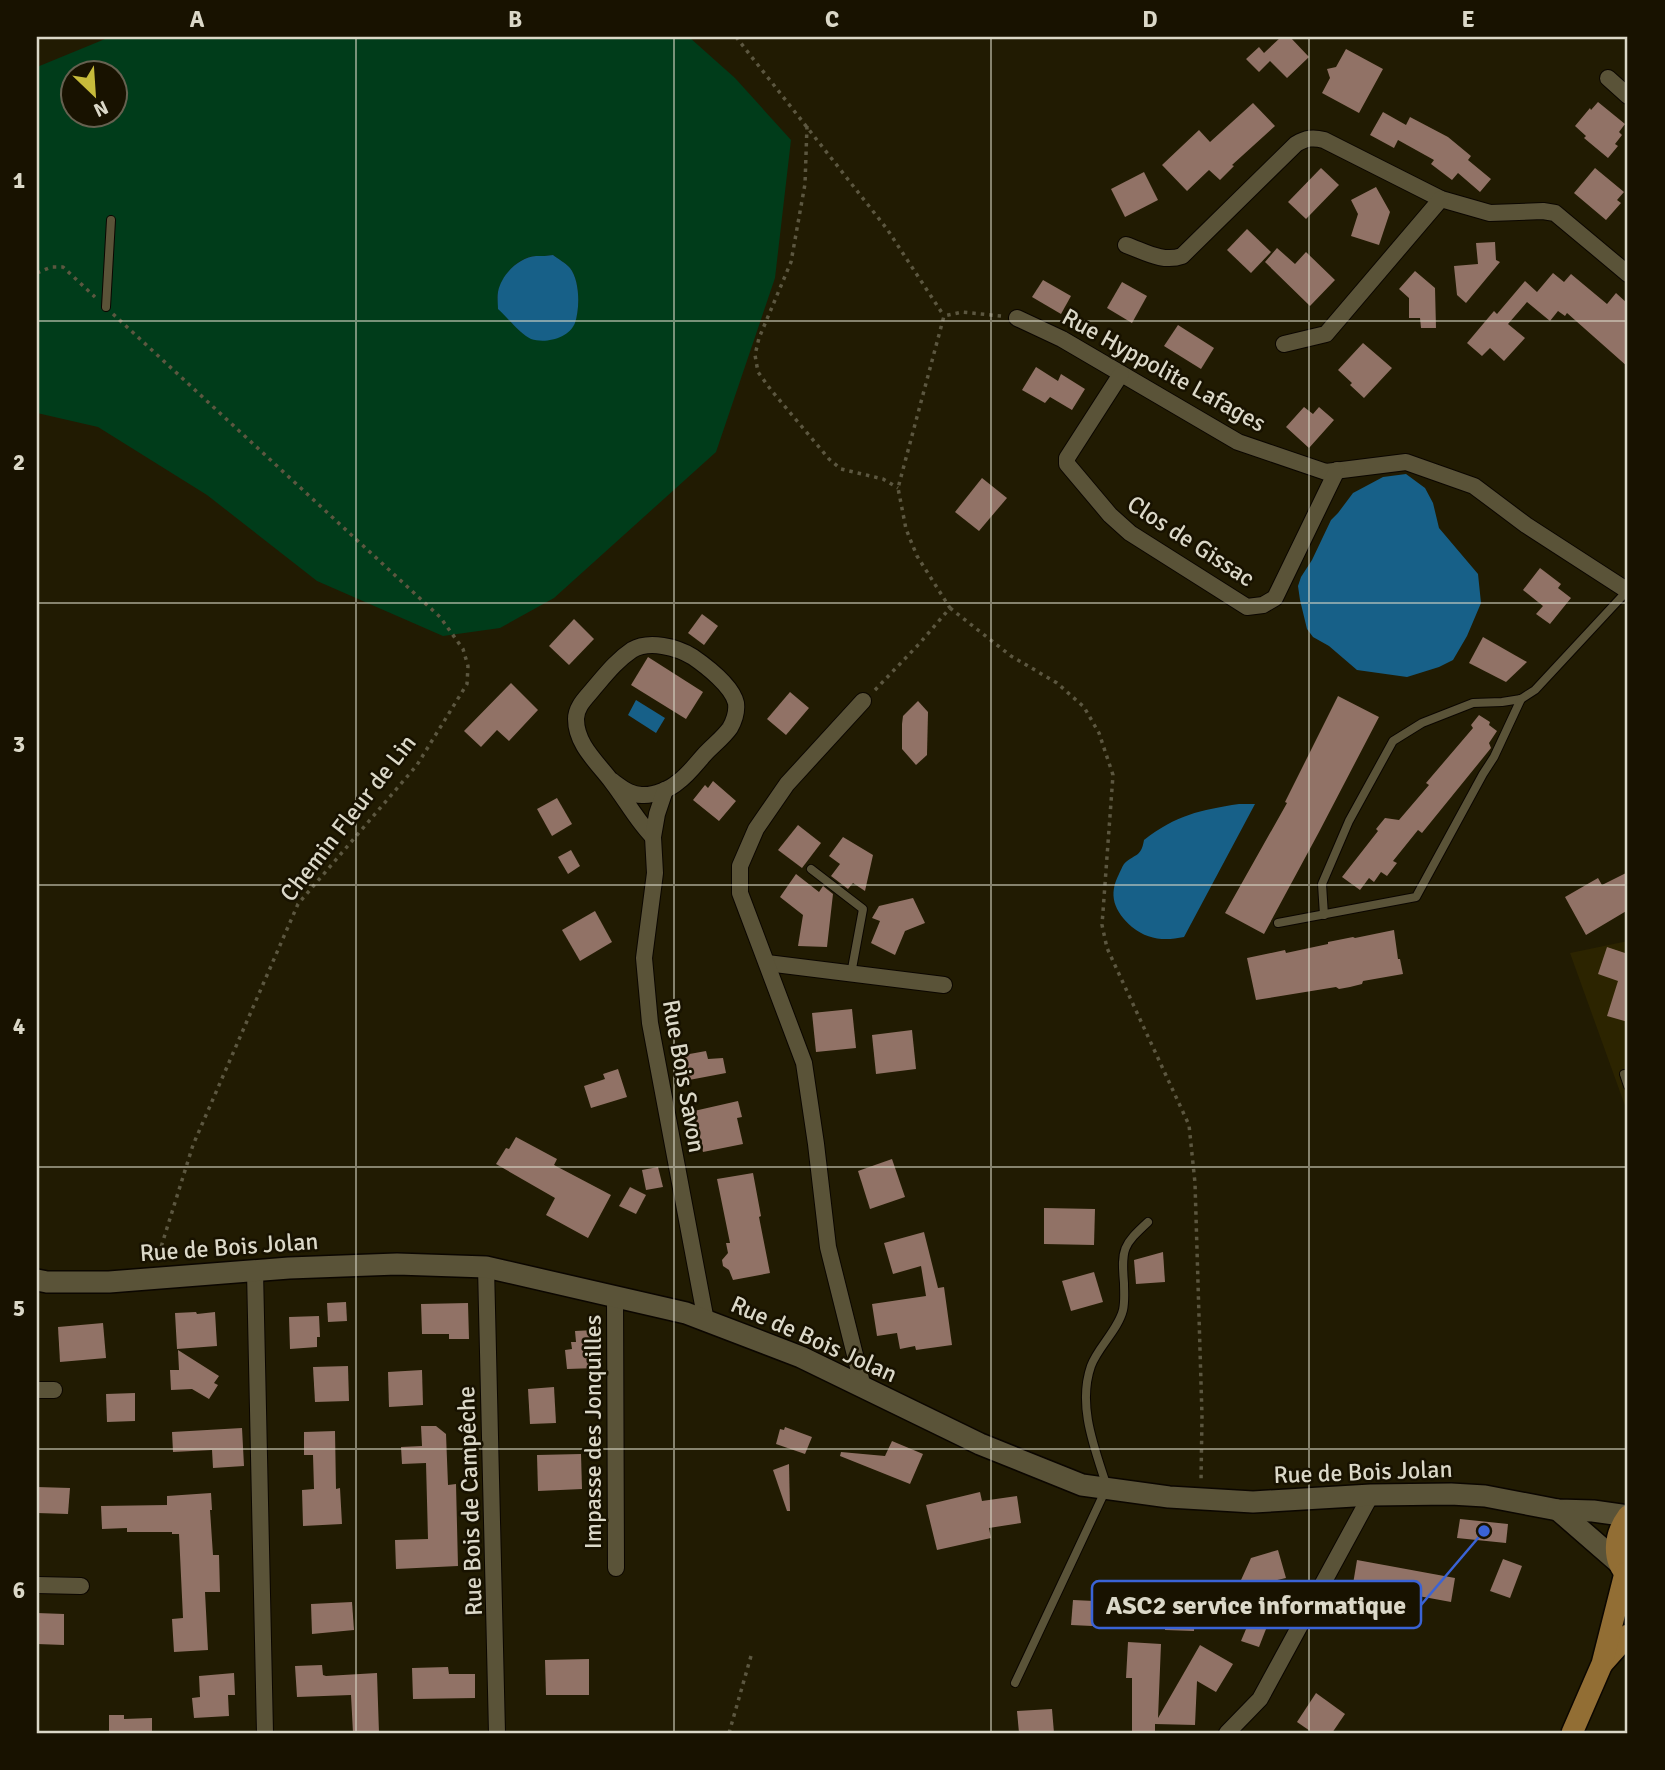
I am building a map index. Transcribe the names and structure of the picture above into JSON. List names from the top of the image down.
{
  "streets": {
    "street": [
      "Rue Hyppolite Lafages",
      "Clos de Gissac",
      "Rue Bois Savon",
      "Rue de Bois Jolan",
      "Impasse des Jonquilles",
      "Rue Bois de Campêche"
    ],
    "path": ["Chemin Fleur de Lin"]
  },
  "crossings": [
    ["Rue Hyppolite Lafages", "Clos de Gissac"],
    ["Chemin Fleur de Lin", "Rue de Bois Jolan"],
    ["Rue Bois Savon", "Rue de Bois Jolan"],
    ["Rue de Bois Jolan", "Impasse des Jonquilles"],
    ["Rue de Bois Jolan", "Rue Bois de Campêche"]
  ],
  "places": ["ASC2 service informatique"],
  "north": "bottom right",
  "grid": {
    "columns": [
      "A",
      "B",
      "C",
      "D",
      "E"
    ],
    "rows": [
      "1",
      "2",
      "3",
      "4",
      "5",
      "6"
    ]
  }
}
